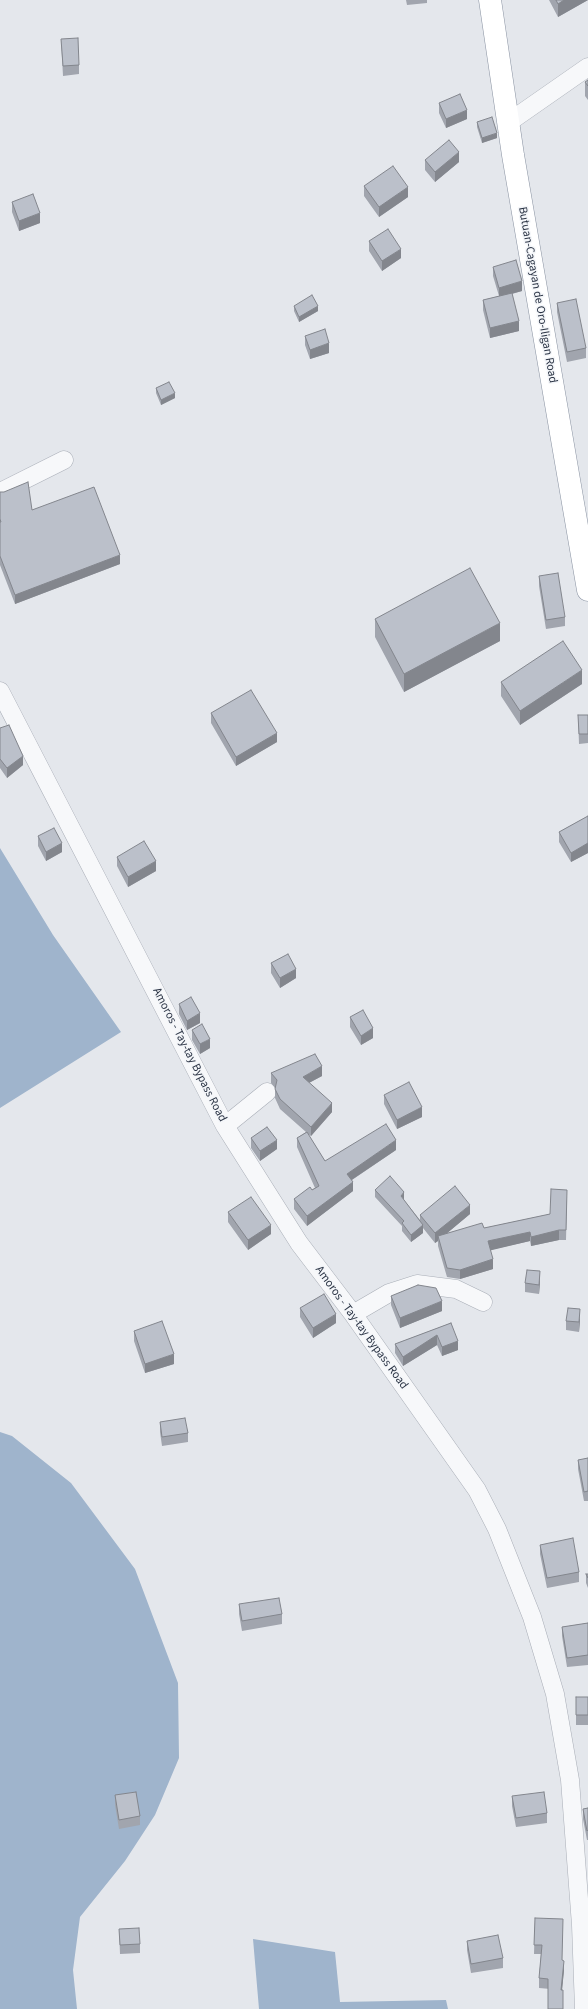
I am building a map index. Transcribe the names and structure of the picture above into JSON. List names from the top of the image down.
{
  "streets": {
    "highway": ["Butuan-Cagayan de Oro-Iligan Road"],
    "street": ["Amoros - Tay-tay Bypass Road"]
  }
}
